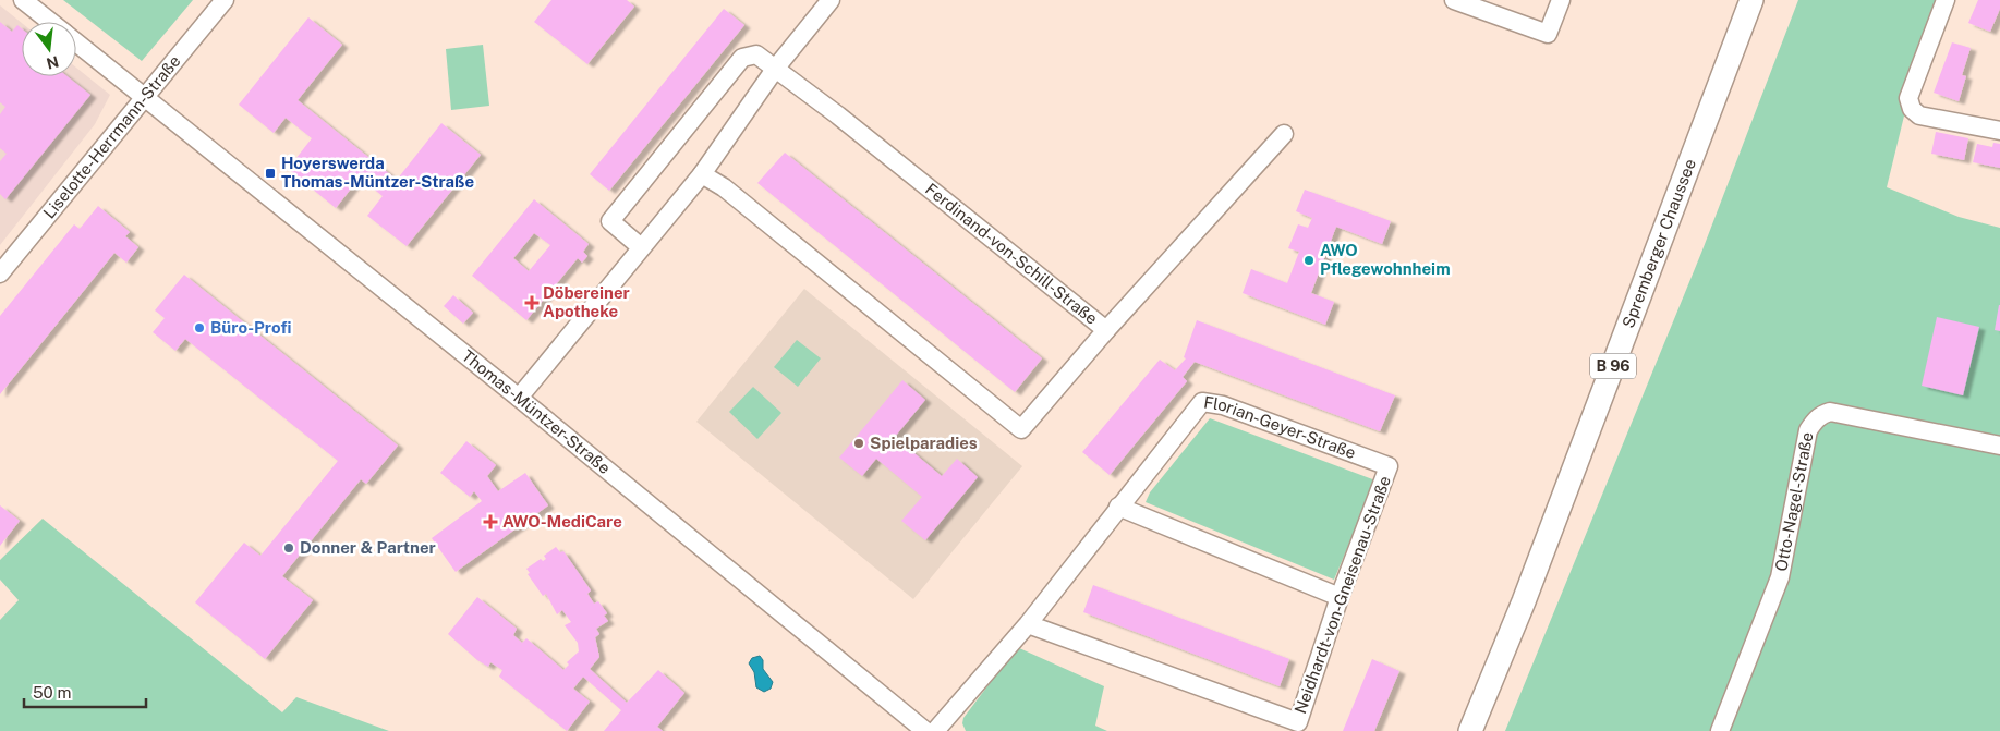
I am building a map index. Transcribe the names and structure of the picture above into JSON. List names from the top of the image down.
{
  "streets": {
    "main road": ["Spremberger Chaussee", "B 96"],
    "street": [
      "Liselotte-Herrmann-Straße",
      "Ferdinand-von-Schill-Straße",
      "Thomas-Müntzer-Straße",
      "Florian-Geyer-Straße",
      "Otto-Nagel-Straße",
      "Neidhardt-von-Gneisenau-Straße"
    ]
  },
  "crossings": [
    ["Liselotte-Herrmann-Straße", "Thomas-Müntzer-Straße"],
    ["Florian-Geyer-Straße", "Neidhardt-von-Gneisenau-Straße"]
  ],
  "places": {
    "transit": ["Hoyerswerda Thomas-Müntzer-Straße"],
    "other": [
      "AWO Pflegewohnheim",
      "Büro-Profi",
      "Spielparadies",
      "Donner & Partner"
    ],
    "health": ["Döbereiner Apotheke", "AWO-MediCare"]
  },
  "scale_bar": "50 m",
  "north": "bottom"
}
